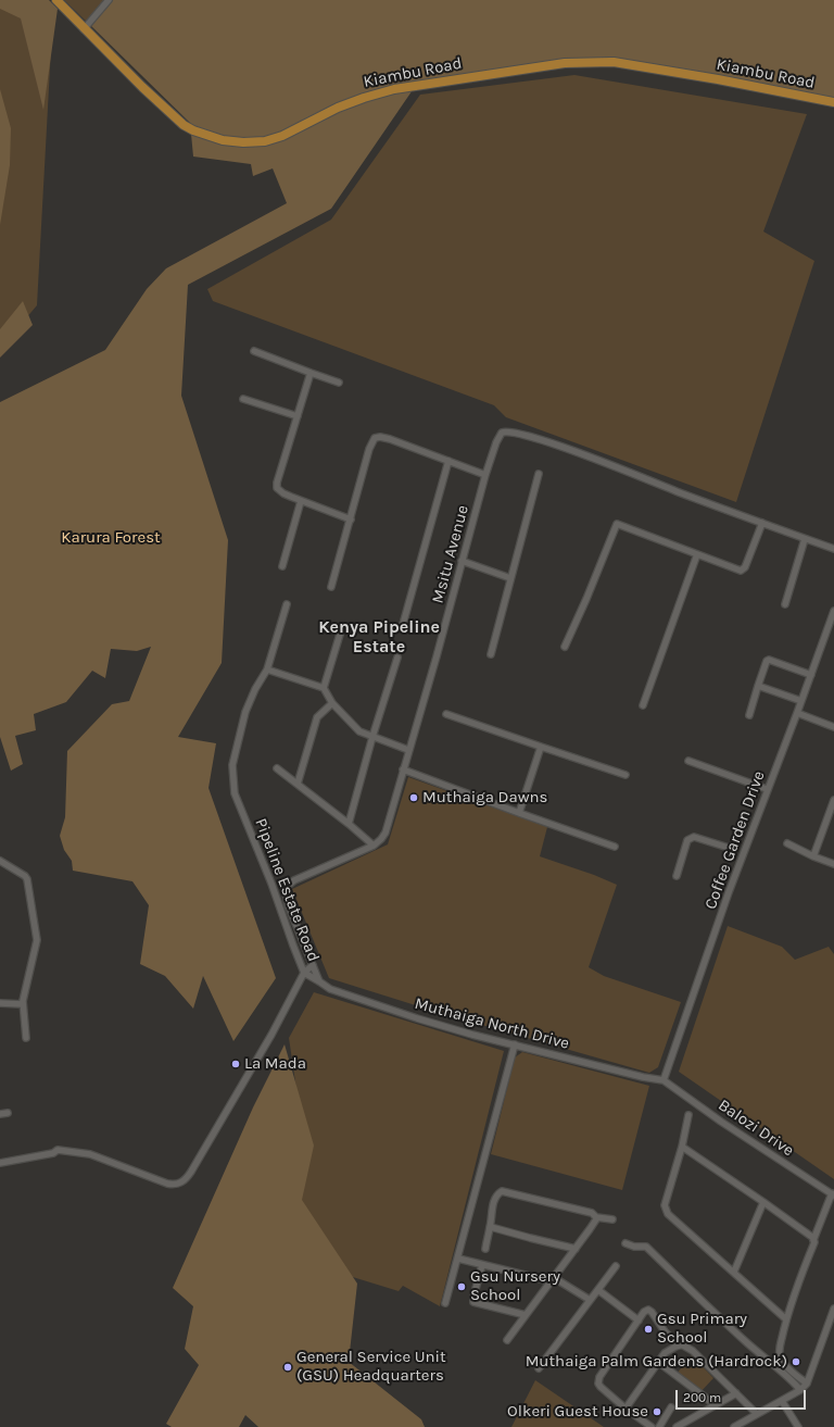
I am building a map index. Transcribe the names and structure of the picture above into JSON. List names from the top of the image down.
{
  "streets": {
    "highway": ["Kiambu Road"],
    "street": [
      "Msitu Avenue",
      "Coffee Garden Drive",
      "Pipeline Estate Road",
      "Muthaiga North Drive",
      "Balozi Drive"
    ]
  },
  "crossings": [
    ["Coffee Garden Drive", "Muthaiga North Drive"],
    ["Coffee Garden Drive", "Balozi Drive"],
    ["Muthaiga North Drive", "Balozi Drive"]
  ],
  "districts": ["Kenya Pipeline Estate"],
  "parks": ["Karura Forest"],
  "places": [
    "Muthaiga Dawns",
    "La Mada",
    "Gsu Nursery School",
    "Gsu Primary School",
    "Muthaiga Palm Gardens (Hardrock)",
    "General Service Unit (GSU) Headquarters",
    "Olkeri Guest House"
  ],
  "scale_bar": "200 m"
}
